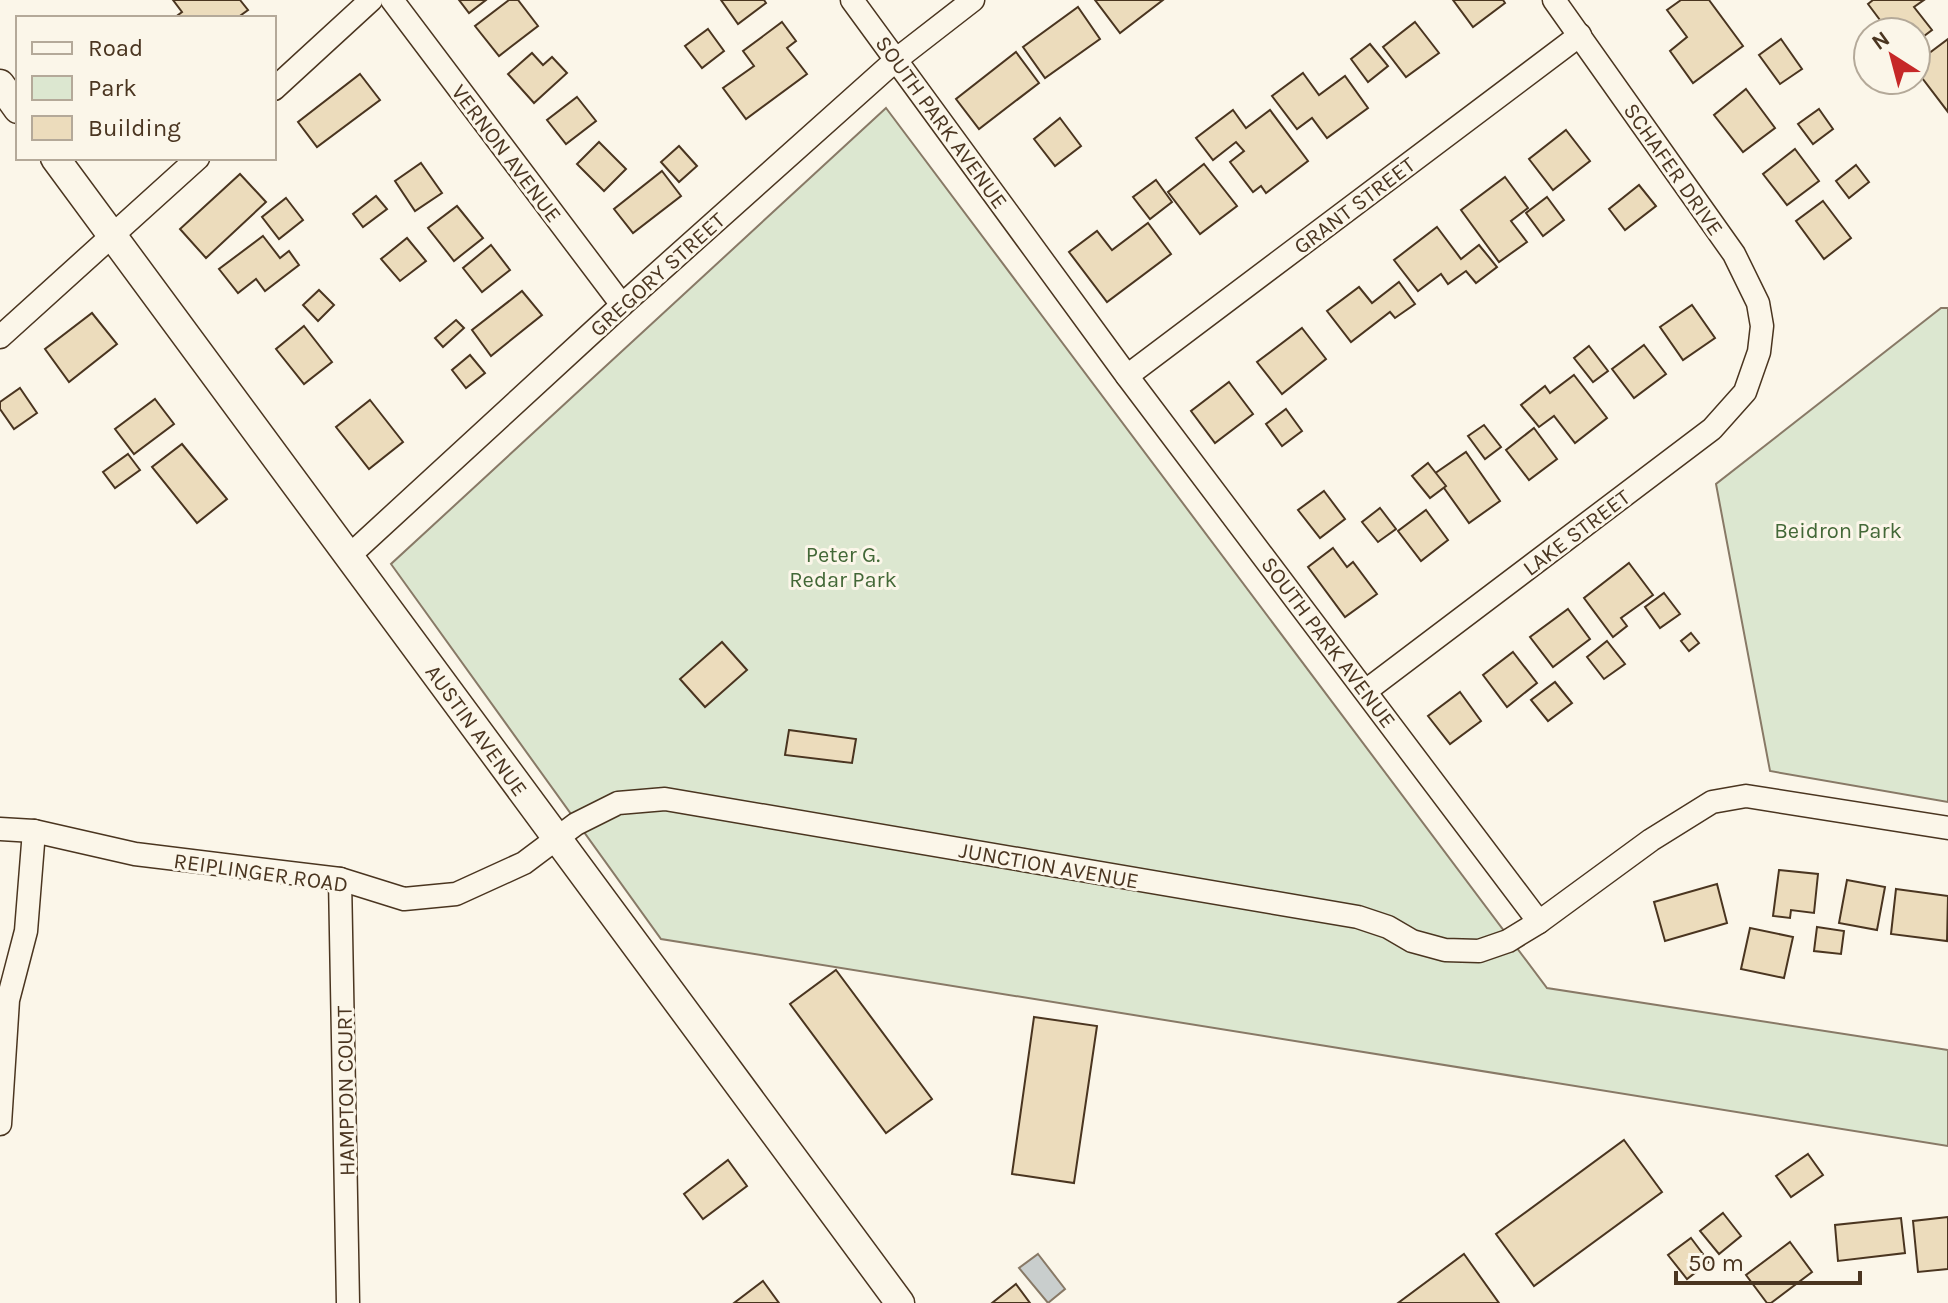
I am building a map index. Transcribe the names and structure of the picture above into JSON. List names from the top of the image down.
{
  "streets": {
    "street": [
      "SOUTH PARK AVENUE",
      "VERNON AVENUE",
      "SCHAFER DRIVE",
      "GRANT STREET",
      "GREGORY STREET",
      "LAKE STREET",
      "AUSTIN AVENUE",
      "JUNCTION AVENUE",
      "REIPLINGER ROAD",
      "HAMPTON COURT"
    ]
  },
  "crossings": [
    ["SOUTH PARK AVENUE", "GRANT STREET"],
    ["SOUTH PARK AVENUE", "GREGORY STREET"],
    ["SOUTH PARK AVENUE", "LAKE STREET"],
    ["SOUTH PARK AVENUE", "JUNCTION AVENUE"],
    ["VERNON AVENUE", "GREGORY STREET"],
    ["SCHAFER DRIVE", "GRANT STREET"],
    ["SCHAFER DRIVE", "LAKE STREET"],
    ["GREGORY STREET", "AUSTIN AVENUE"],
    ["AUSTIN AVENUE", "JUNCTION AVENUE"],
    ["AUSTIN AVENUE", "REIPLINGER ROAD"],
    ["JUNCTION AVENUE", "REIPLINGER ROAD"],
    ["REIPLINGER ROAD", "HAMPTON COURT"]
  ],
  "parks": ["Beidron Park", "Peter G. Redar Park"],
  "legend": ["Road", "Park", "Building"],
  "scale_bar": "50 m",
  "north": "top left"
}
